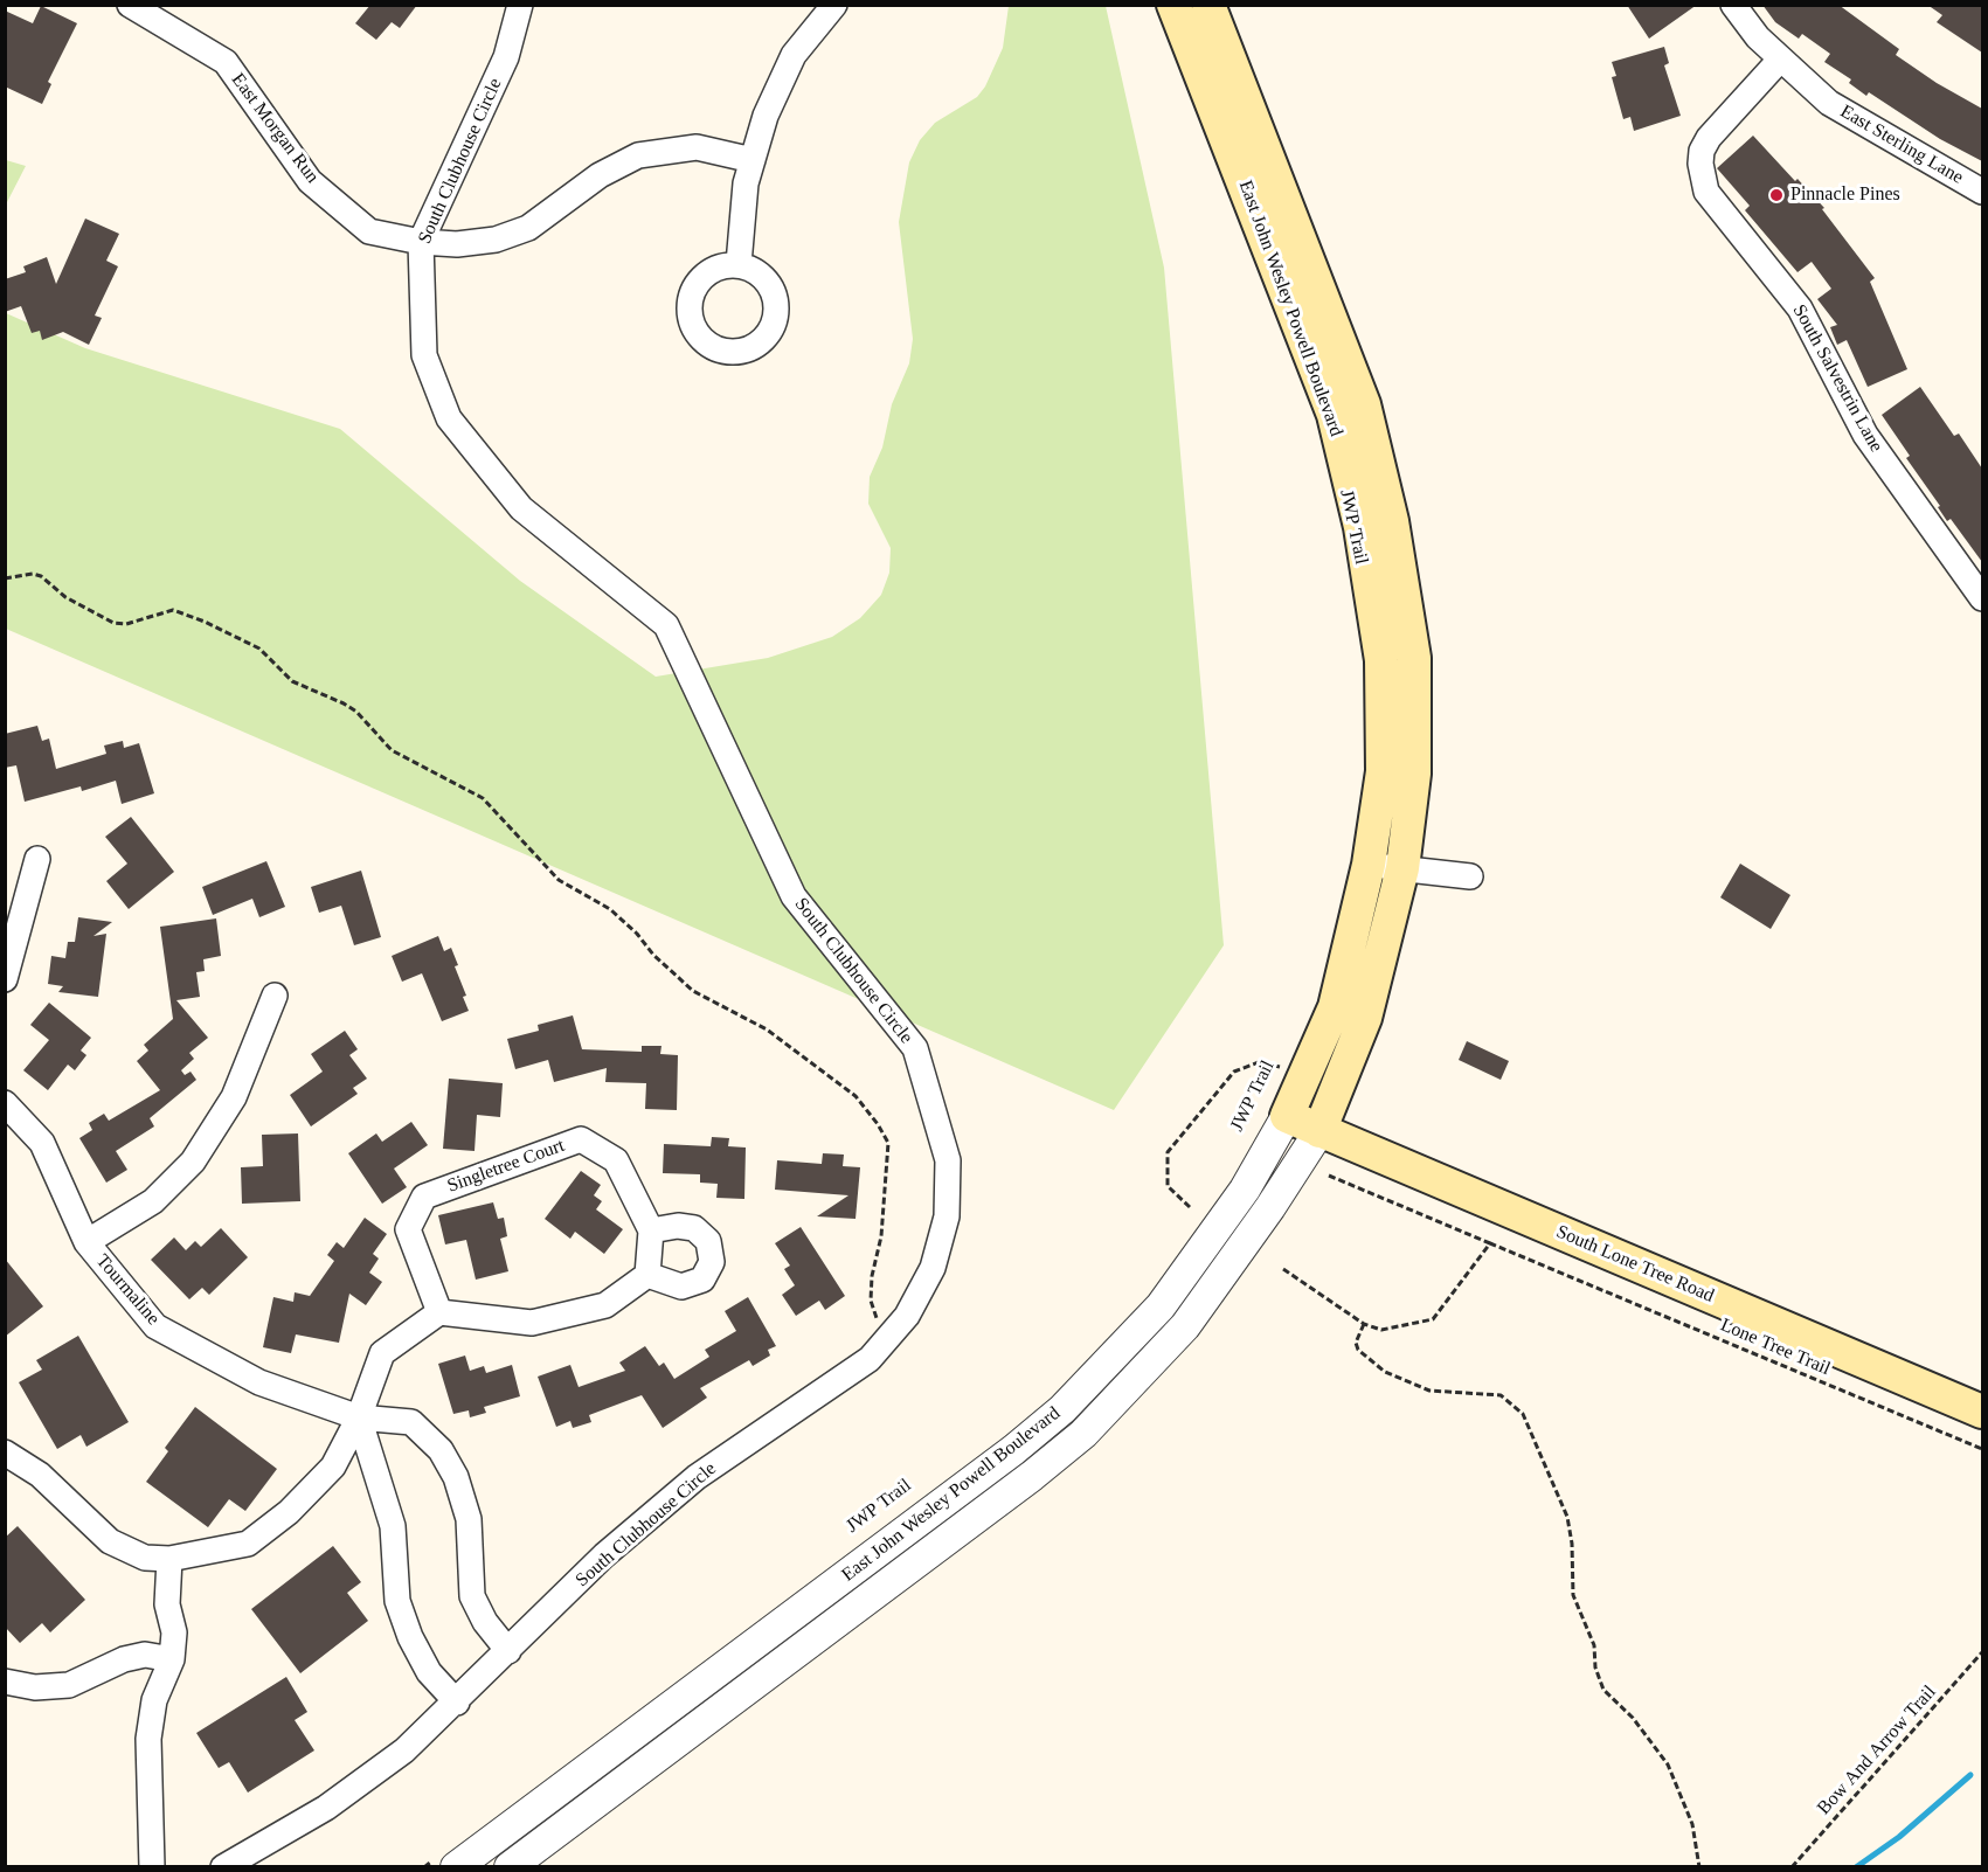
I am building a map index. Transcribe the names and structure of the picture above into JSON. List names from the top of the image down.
{
  "streets": {
    "main road": ["East John Wesley Powell Boulevard", "South Lone Tree Road"],
    "street": [
      "East Morgan Run",
      "East Sterling Lane",
      "South Clubhouse Circle",
      "South Salvestrin Lane",
      "Singletree Court",
      "Tourmaline"
    ],
    "path": ["JWP Trail", "Lone Tree Trail", "Bow And Arrow Trail"]
  },
  "crossings": [
    ["East Morgan Run", "South Clubhouse Circle"],
    ["East Sterling Lane", "South Salvestrin Lane"],
    ["South Clubhouse Circle", "Tourmaline"],
    ["East John Wesley Powell Boulevard", "South Lone Tree Road"]
  ],
  "places": ["Pinnacle Pines"]
}
